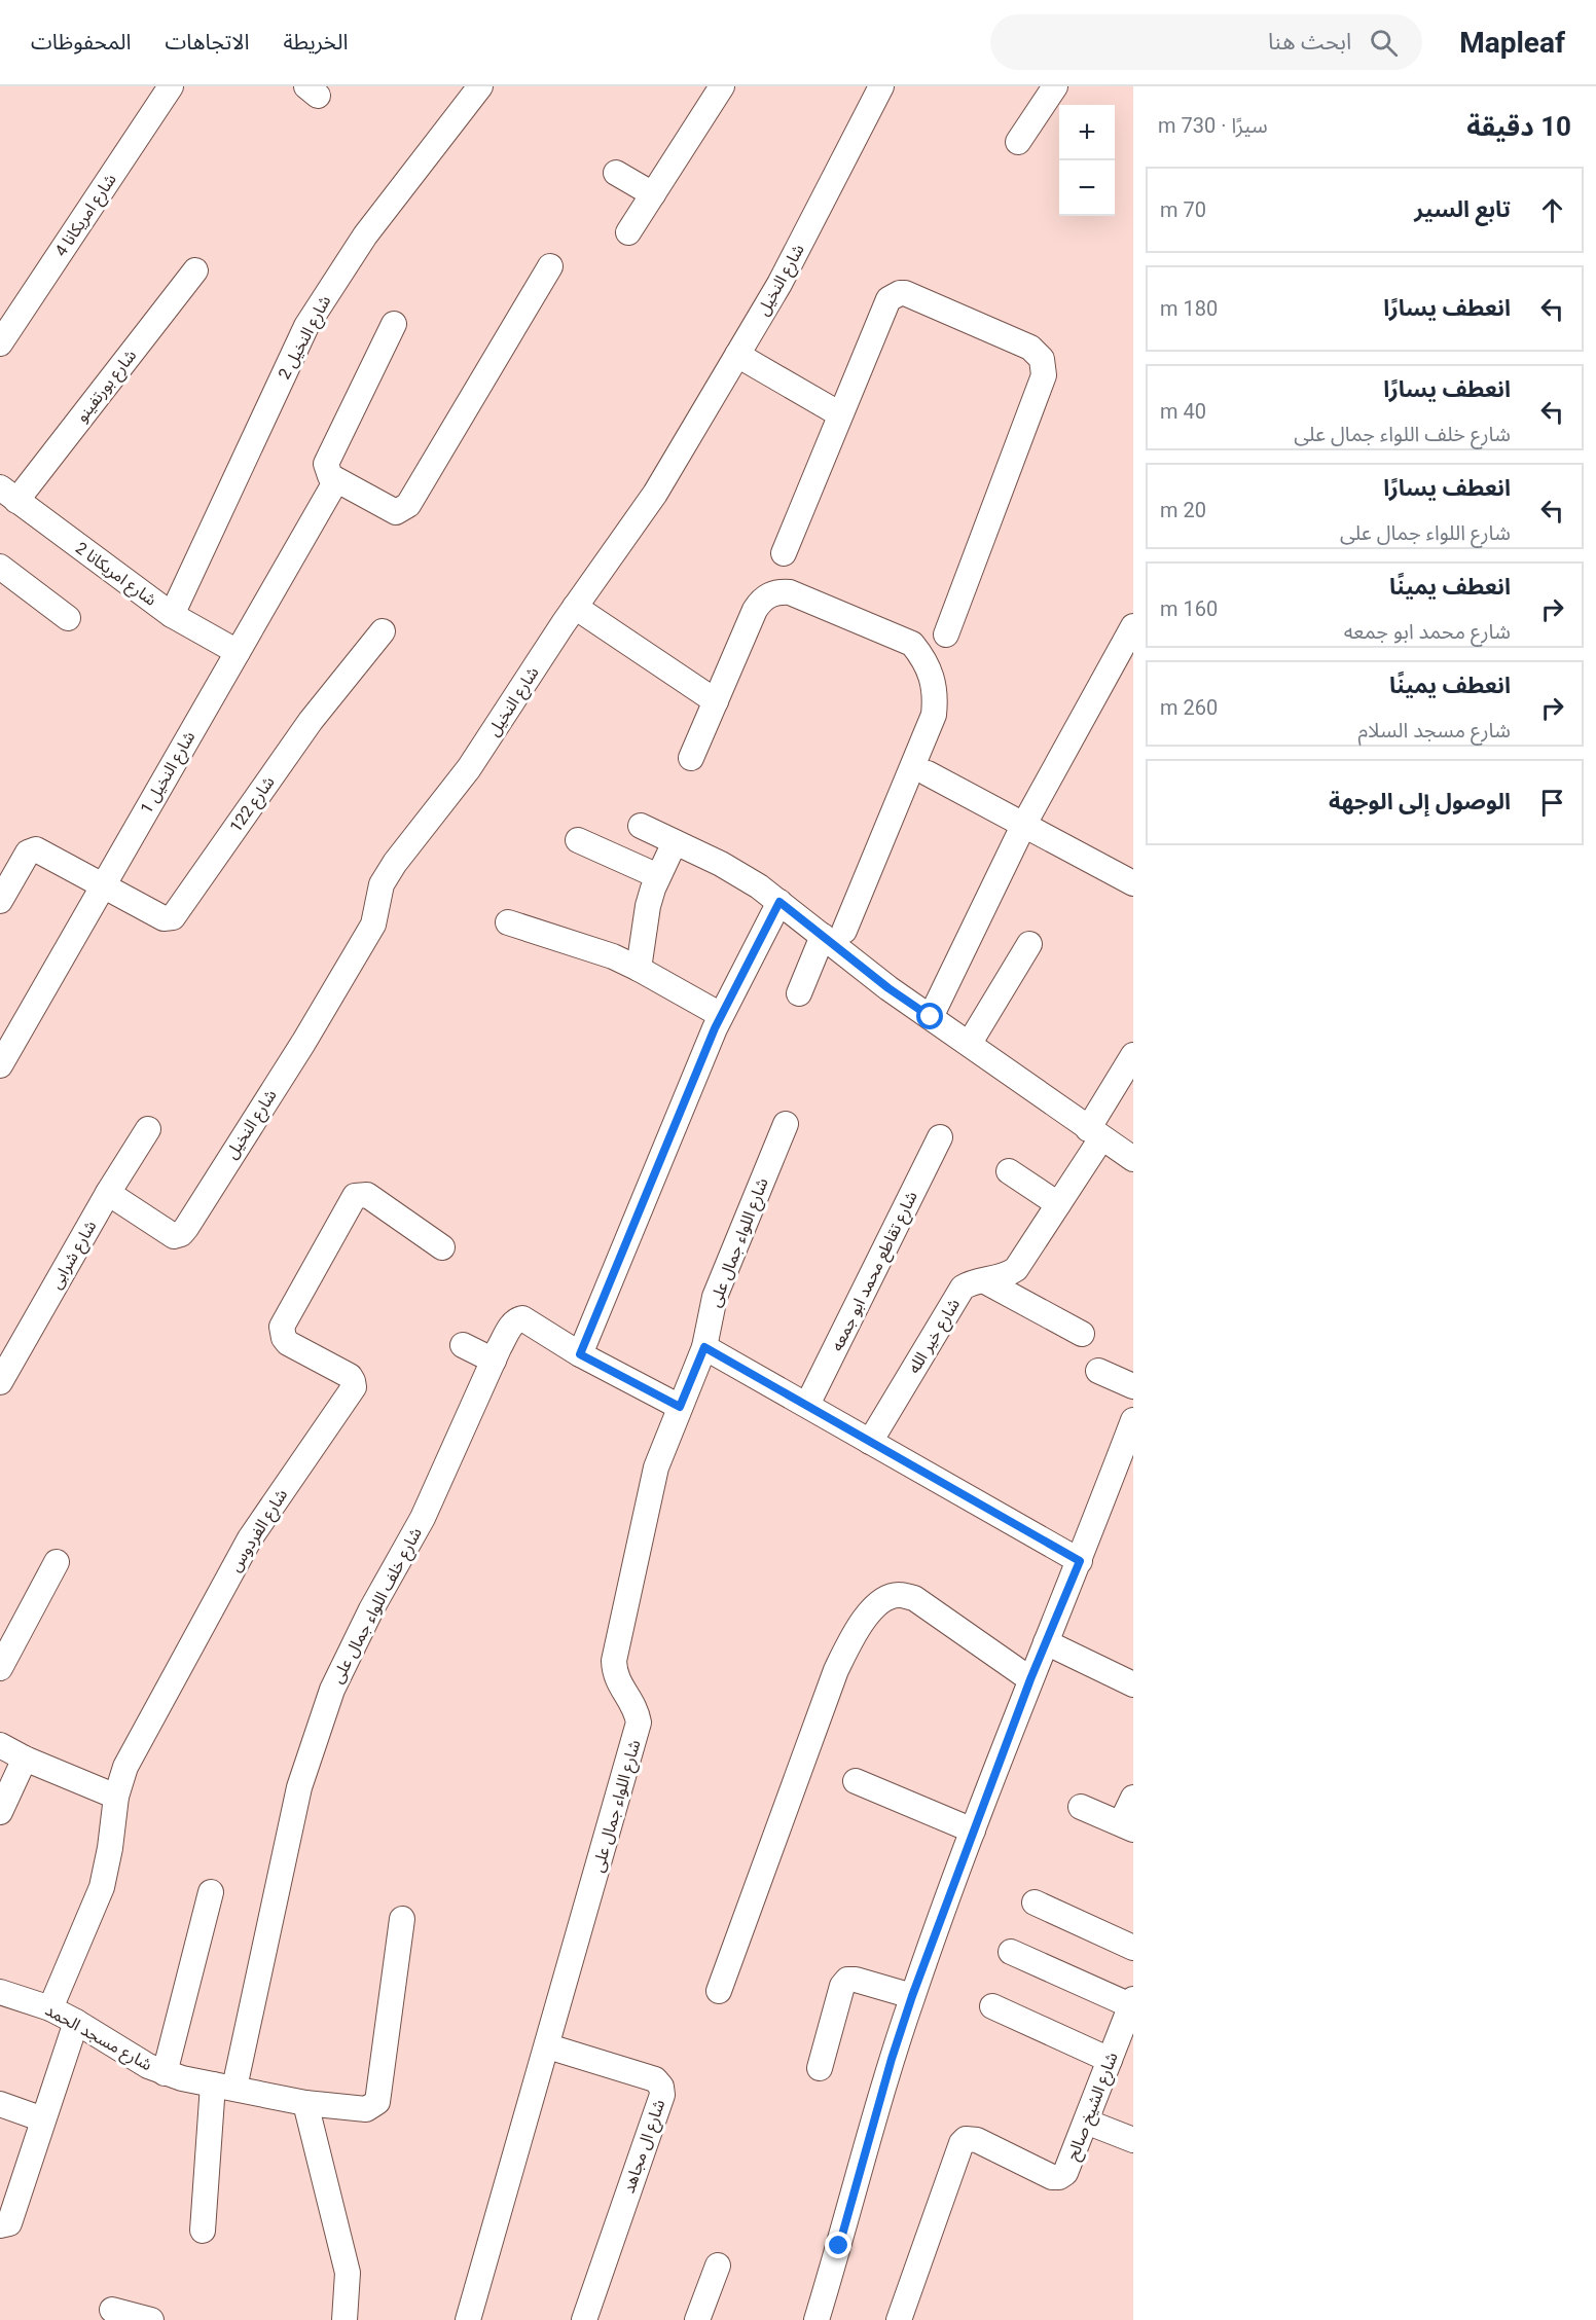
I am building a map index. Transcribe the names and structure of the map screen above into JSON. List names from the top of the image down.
{
  "streets": {
    "street": [
      "شارع امريكانا 4",
      "شارع النخيل",
      "شارع النخيل 2",
      "شارع بورتفينو",
      "شارع امريكانا 2",
      "شارع النخيل 1",
      "شارع 122",
      "شارع اللواء جمال على",
      "شارع شرابى",
      "شارع تقاطع محمد ابو جمعه",
      "شارع خير الله",
      "شارع الفردوس",
      "شارع خلف اللواء جمال على",
      "شارع مسجد الحمد",
      "شارع الشيخ صالح",
      "شارع ال مجاهد"
    ]
  },
  "crossings": [
    ["شارع النخيل", "شارع شرابى"],
    ["شارع النخيل 2", "شارع امريكانا 2"],
    ["شارع بورتفينو", "شارع امريكانا 2"],
    ["شارع امريكانا 2", "شارع النخيل 1"],
    ["شارع النخيل 1", "شارع 122"],
    ["شارع اللواء جمال على", "شارع خلف اللواء جمال على"],
    ["شارع اللواء جمال على", "شارع ال مجاهد"],
    ["شارع الفردوس", "شارع مسجد الحمد"],
    ["شارع خلف اللواء جمال على", "شارع مسجد الحمد"]
  ],
  "page": {
    "header": "Mapleaf",
    "search": "ابحث هنا",
    "nav": ["الخريطة", "الاتجاهات", "المحفوظات"],
    "heading": ["10 دقيقة", "سيرًا · 730 m"],
    "map_buttons": ["+", "−"],
    "list": [
      ["تابع السير", "70 m"],
      ["انعطف يسارًا", "180 m"],
      ["انعطف يسارًا", "شارع خلف اللواء جمال على", "40 m"],
      ["انعطف يسارًا", "شارع اللواء جمال على", "20 m"],
      ["انعطف يمينًا", "شارع محمد ابو جمعه", "160 m"],
      ["انعطف يمينًا", "شارع مسجد السلام", "260 m"],
      "الوصول إلى الوجهة"
    ]
  }
}
